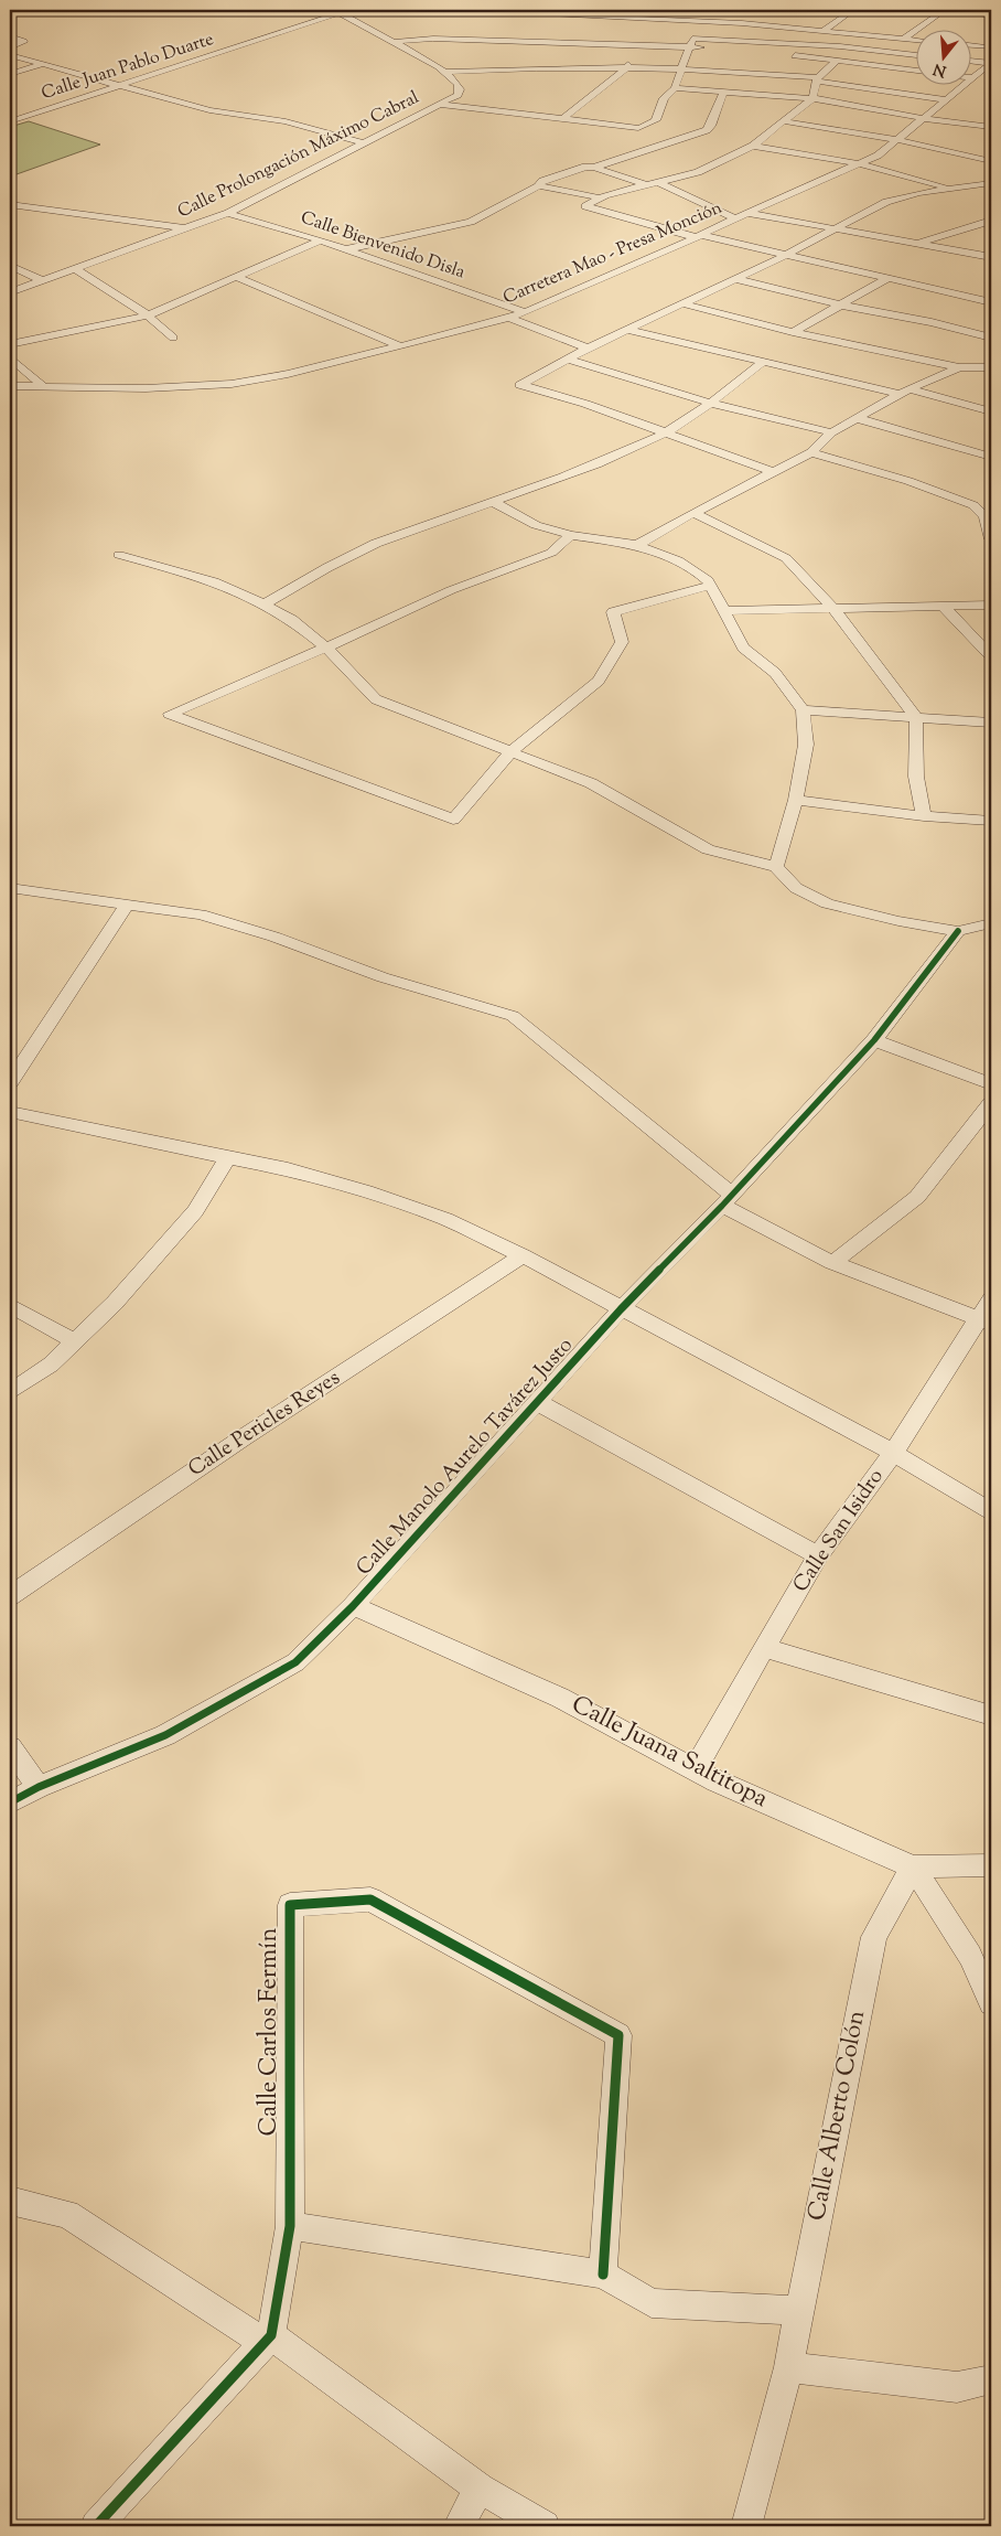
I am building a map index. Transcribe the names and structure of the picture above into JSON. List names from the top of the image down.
{
  "streets": {
    "street": [
      "Calle Juan Pablo Duarte",
      "Calle Prolongación Máximo Cabral",
      "Calle Bienvenido Disla",
      "Carretera Mao - Presa Monción",
      "Calle Pericles Reyes",
      "Calle Manolo Aurelo Tavárez Justo",
      "Calle San Isidro",
      "Calle Juana Saltitopa",
      "Calle Carlos Fermín",
      "Calle Alberto Colón"
    ]
  },
  "crossings": [
    ["Calle Juan Pablo Duarte", "Calle Prolongación Máximo Cabral"],
    ["Calle Prolongación Máximo Cabral", "Calle Bienvenido Disla"],
    ["Calle Bienvenido Disla", "Carretera Mao - Presa Monción"],
    ["Calle Manolo Aurelo Tavárez Justo", "Calle Juana Saltitopa"],
    ["Calle San Isidro", "Calle Juana Saltitopa"],
    ["Calle Juana Saltitopa", "Calle Alberto Colón"]
  ],
  "north": "bottom"
}
